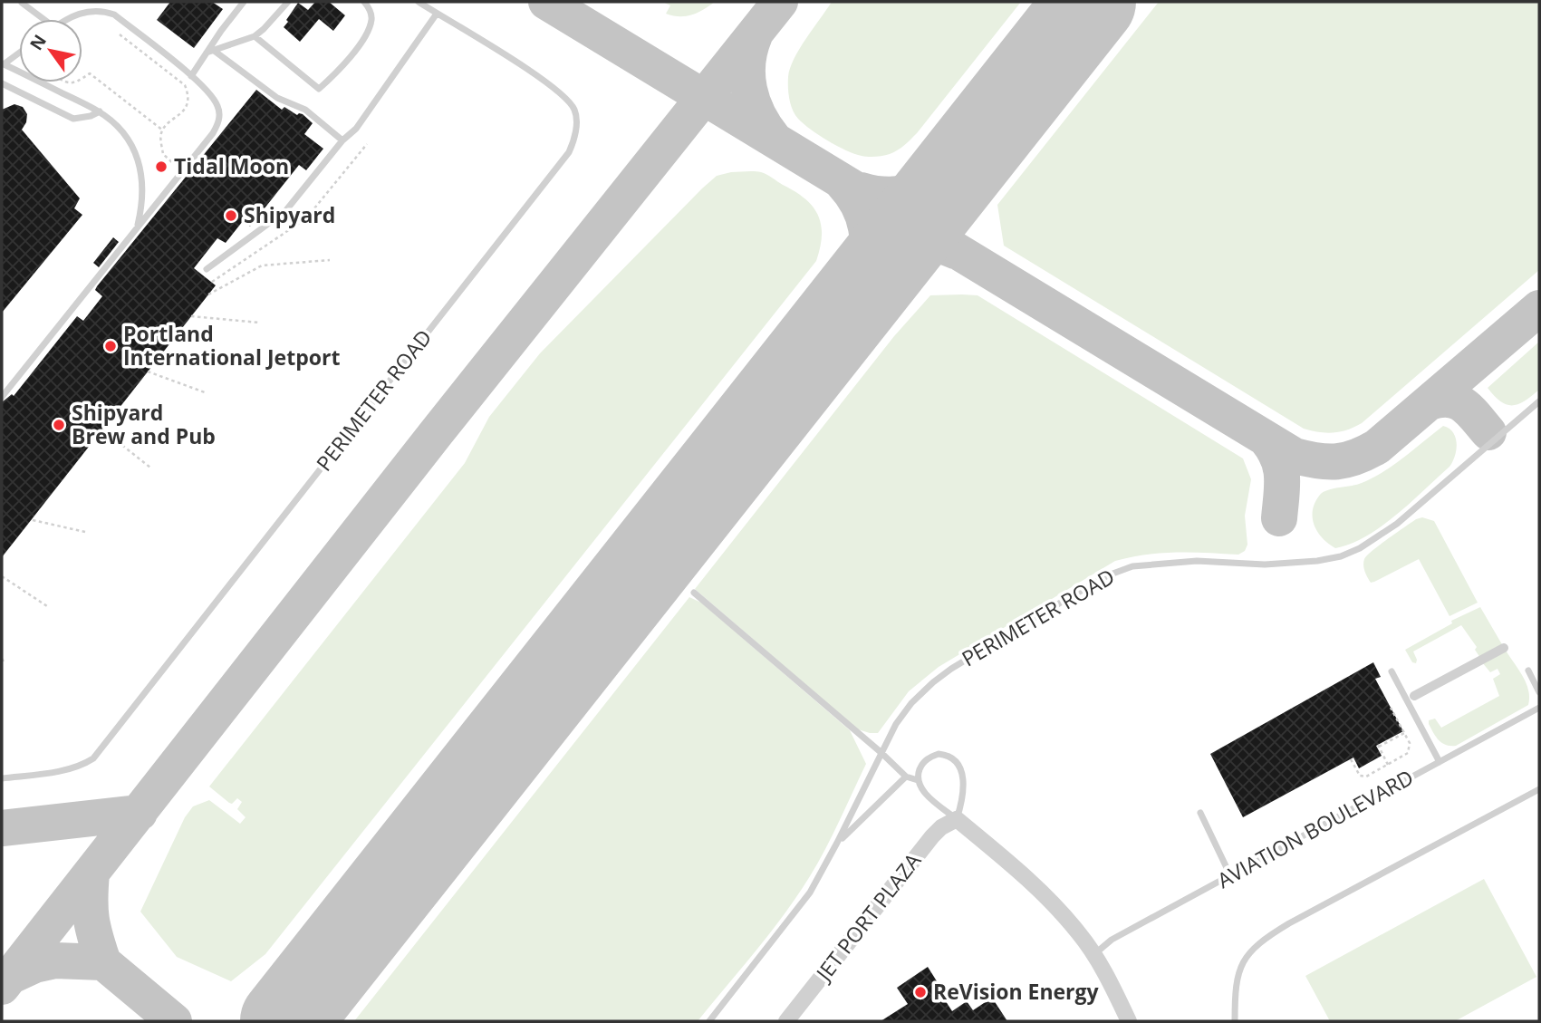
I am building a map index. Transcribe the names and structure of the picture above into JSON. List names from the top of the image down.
{
  "streets": {
    "street": ["JET PORT PLAZA"],
    "lane": ["PERIMETER ROAD", "AVIATION BOULEVARD"]
  },
  "places": [
    "Tidal Moon",
    "Shipyard",
    "Portland International Jetport",
    "Shipyard Brew and Pub",
    "ReVision Energy"
  ],
  "north": "top left"
}
